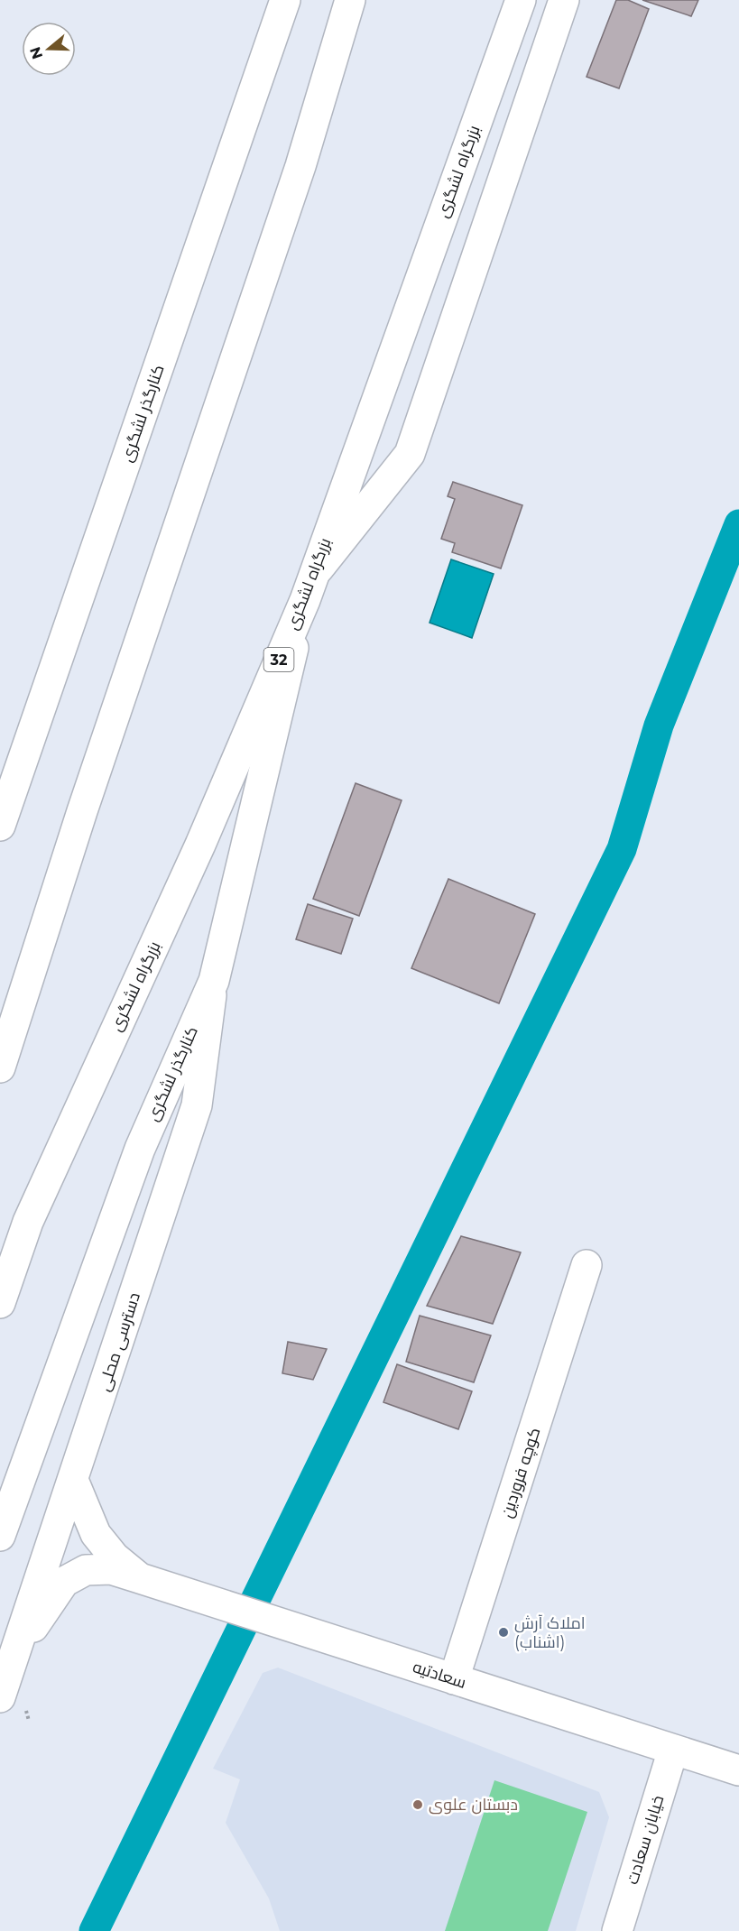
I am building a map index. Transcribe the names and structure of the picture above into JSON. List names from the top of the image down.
{
  "streets": {
    "main road": [
      "بزرگراه لشگری",
      "کنارگذر لشگری",
      "32",
      "دسترسی محلی",
      "کوچه فروردین",
      "سعادتیه",
      "خیابان سعادت"
    ]
  },
  "crossings": [
    ["بزرگراه لشگری", "کنارگذر لشگری"],
    ["کنارگذر لشگری", "دسترسی محلی"],
    ["دسترسی محلی", "سعادتیه"],
    ["کوچه فروردین", "سعادتیه"],
    ["سعادتیه", "خیابان سعادت"]
  ],
  "places": ["املاک آرش (اشناب)", "دبستان علوی"],
  "north": "left"
}
